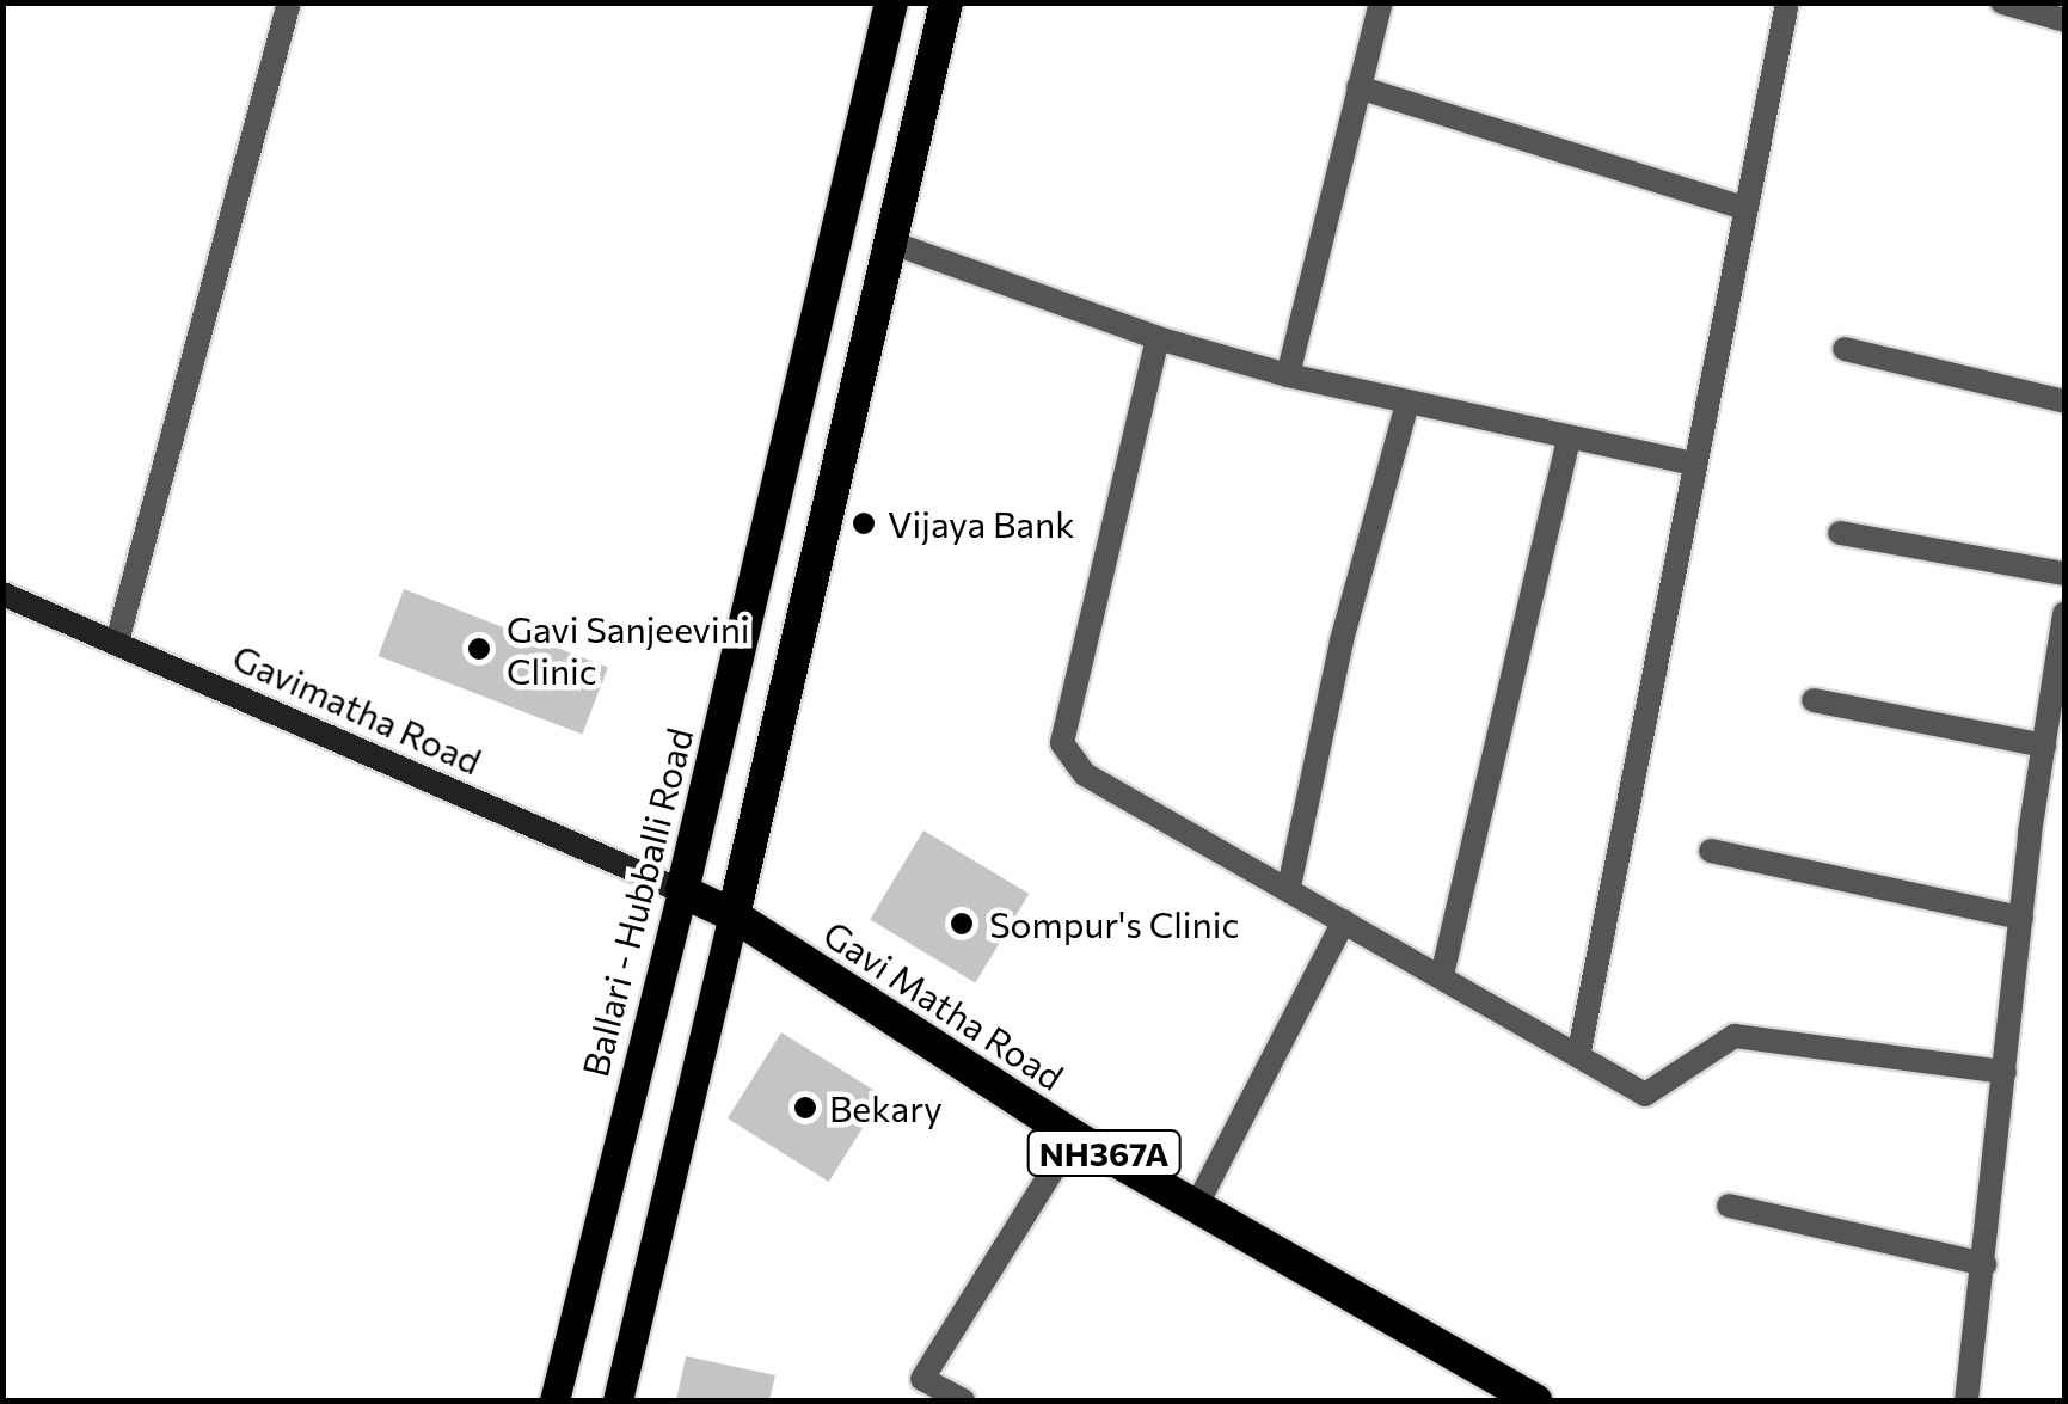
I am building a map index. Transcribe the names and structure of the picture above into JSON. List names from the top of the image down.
{
  "streets": {
    "highway": ["Ballari - Hubballi Road", "Gavi Matha Road", "NH367A"],
    "main road": ["Gavimatha Road"]
  },
  "crossings": [
    ["Gavimatha Road", "Ballari - Hubballi Road"],
    ["Gavimatha Road", "Gavi Matha Road"],
    ["Ballari - Hubballi Road", "Gavi Matha Road"]
  ],
  "places": [
    "Vijaya Bank",
    "Gavi Sanjeevini Clinic",
    "Sompur's Clinic",
    "Bekary"
  ]
}
